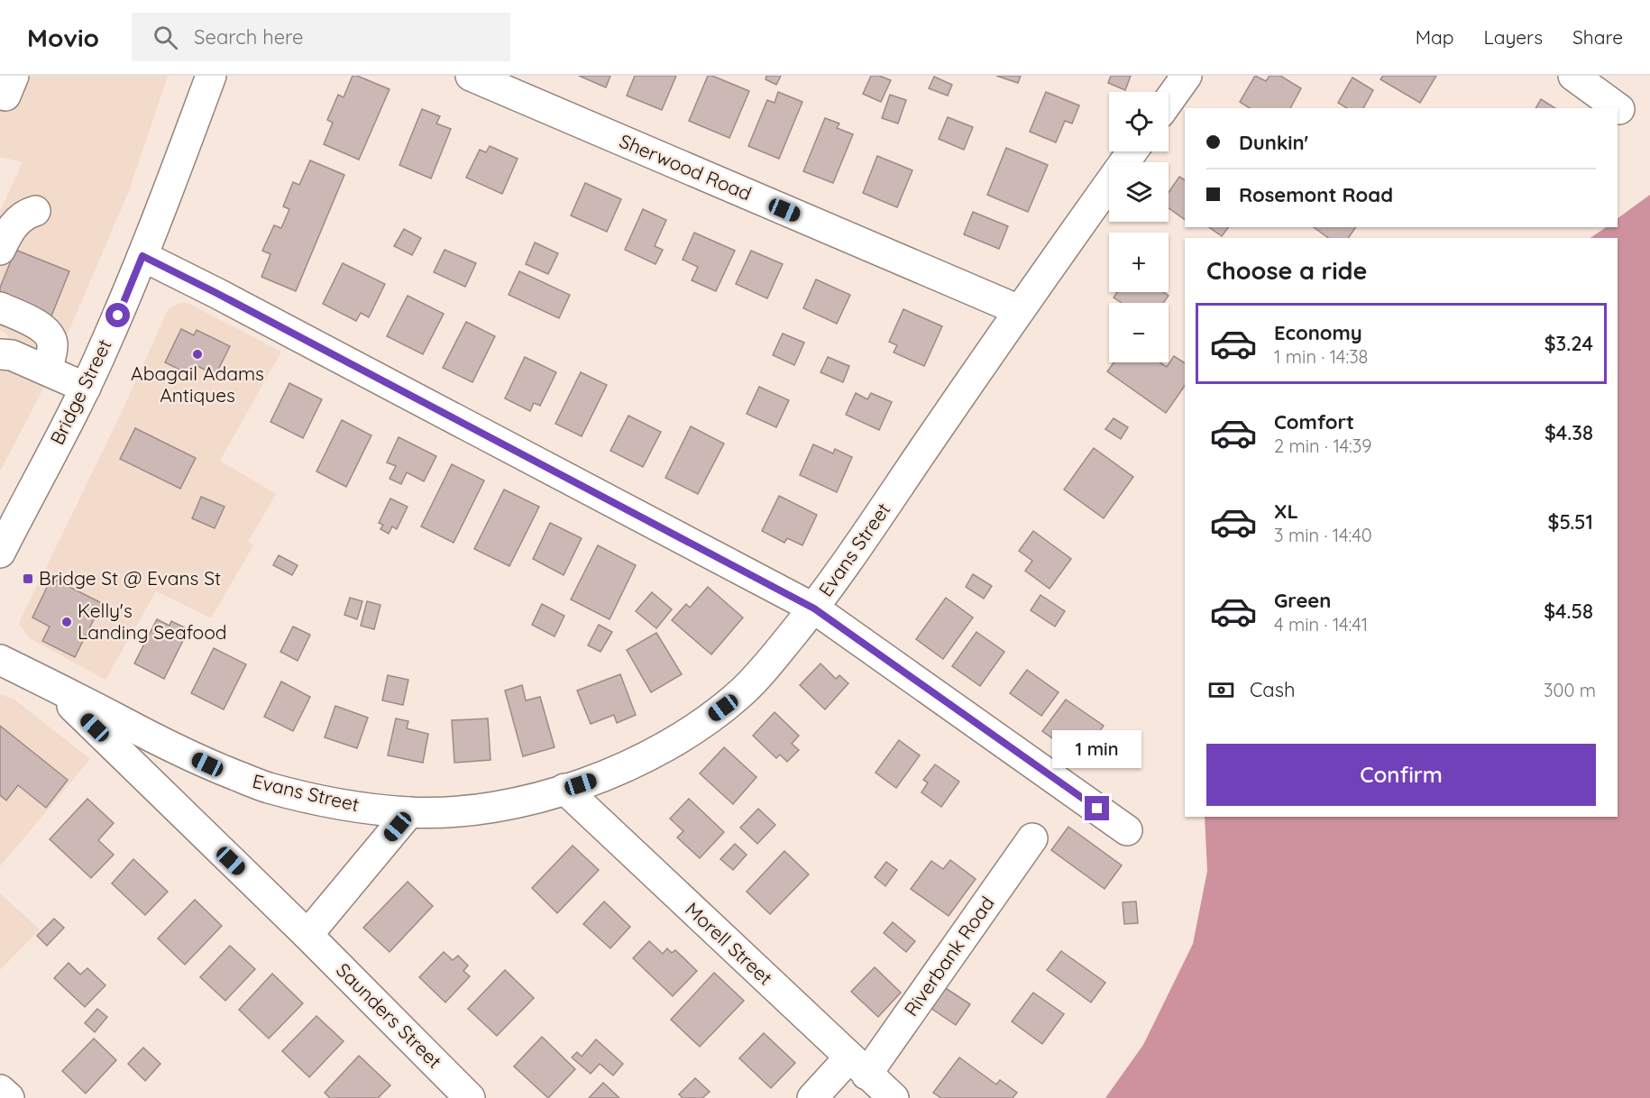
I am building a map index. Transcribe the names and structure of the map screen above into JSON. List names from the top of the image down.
{
  "streets": {
    "street": [
      "Sherwood Road",
      "Bridge Street",
      "Evans Street",
      "Morell Street",
      "Riverbank Road",
      "Saunders Street"
    ]
  },
  "crossings": [
    ["Sherwood Road", "Evans Street"],
    ["Evans Street", "Morell Street"],
    ["Evans Street", "Saunders Street"],
    ["Morell Street", "Riverbank Road"]
  ],
  "places": {
    "other": ["Abagail Adams Antiques", "Kelly's Landing Seafood"],
    "transit": ["Bridge St @ Evans St"]
  },
  "page": {
    "header": "Movio",
    "search": "Search here",
    "nav": ["Map", "Layers", "Share"],
    "map_buttons": ["+", "−"],
    "banner": ["Dunkin'", "Rosemont Road"],
    "heading": "Choose a ride",
    "list": [
      {
        "name": "Economy",
        "note": "1 min · 14:38",
        "value": "$3.24"
      },
      {
        "name": "Comfort",
        "note": "2 min · 14:39",
        "value": "$4.38"
      },
      {
        "name": "XL",
        "note": "3 min · 14:40",
        "value": "$5.51"
      },
      {
        "name": "Green",
        "note": "4 min · 14:41",
        "value": "$4.58"
      }
    ],
    "pay": ["Cash", "300 m"],
    "bubble": "1 min",
    "buttons": "Confirm"
  }
}
